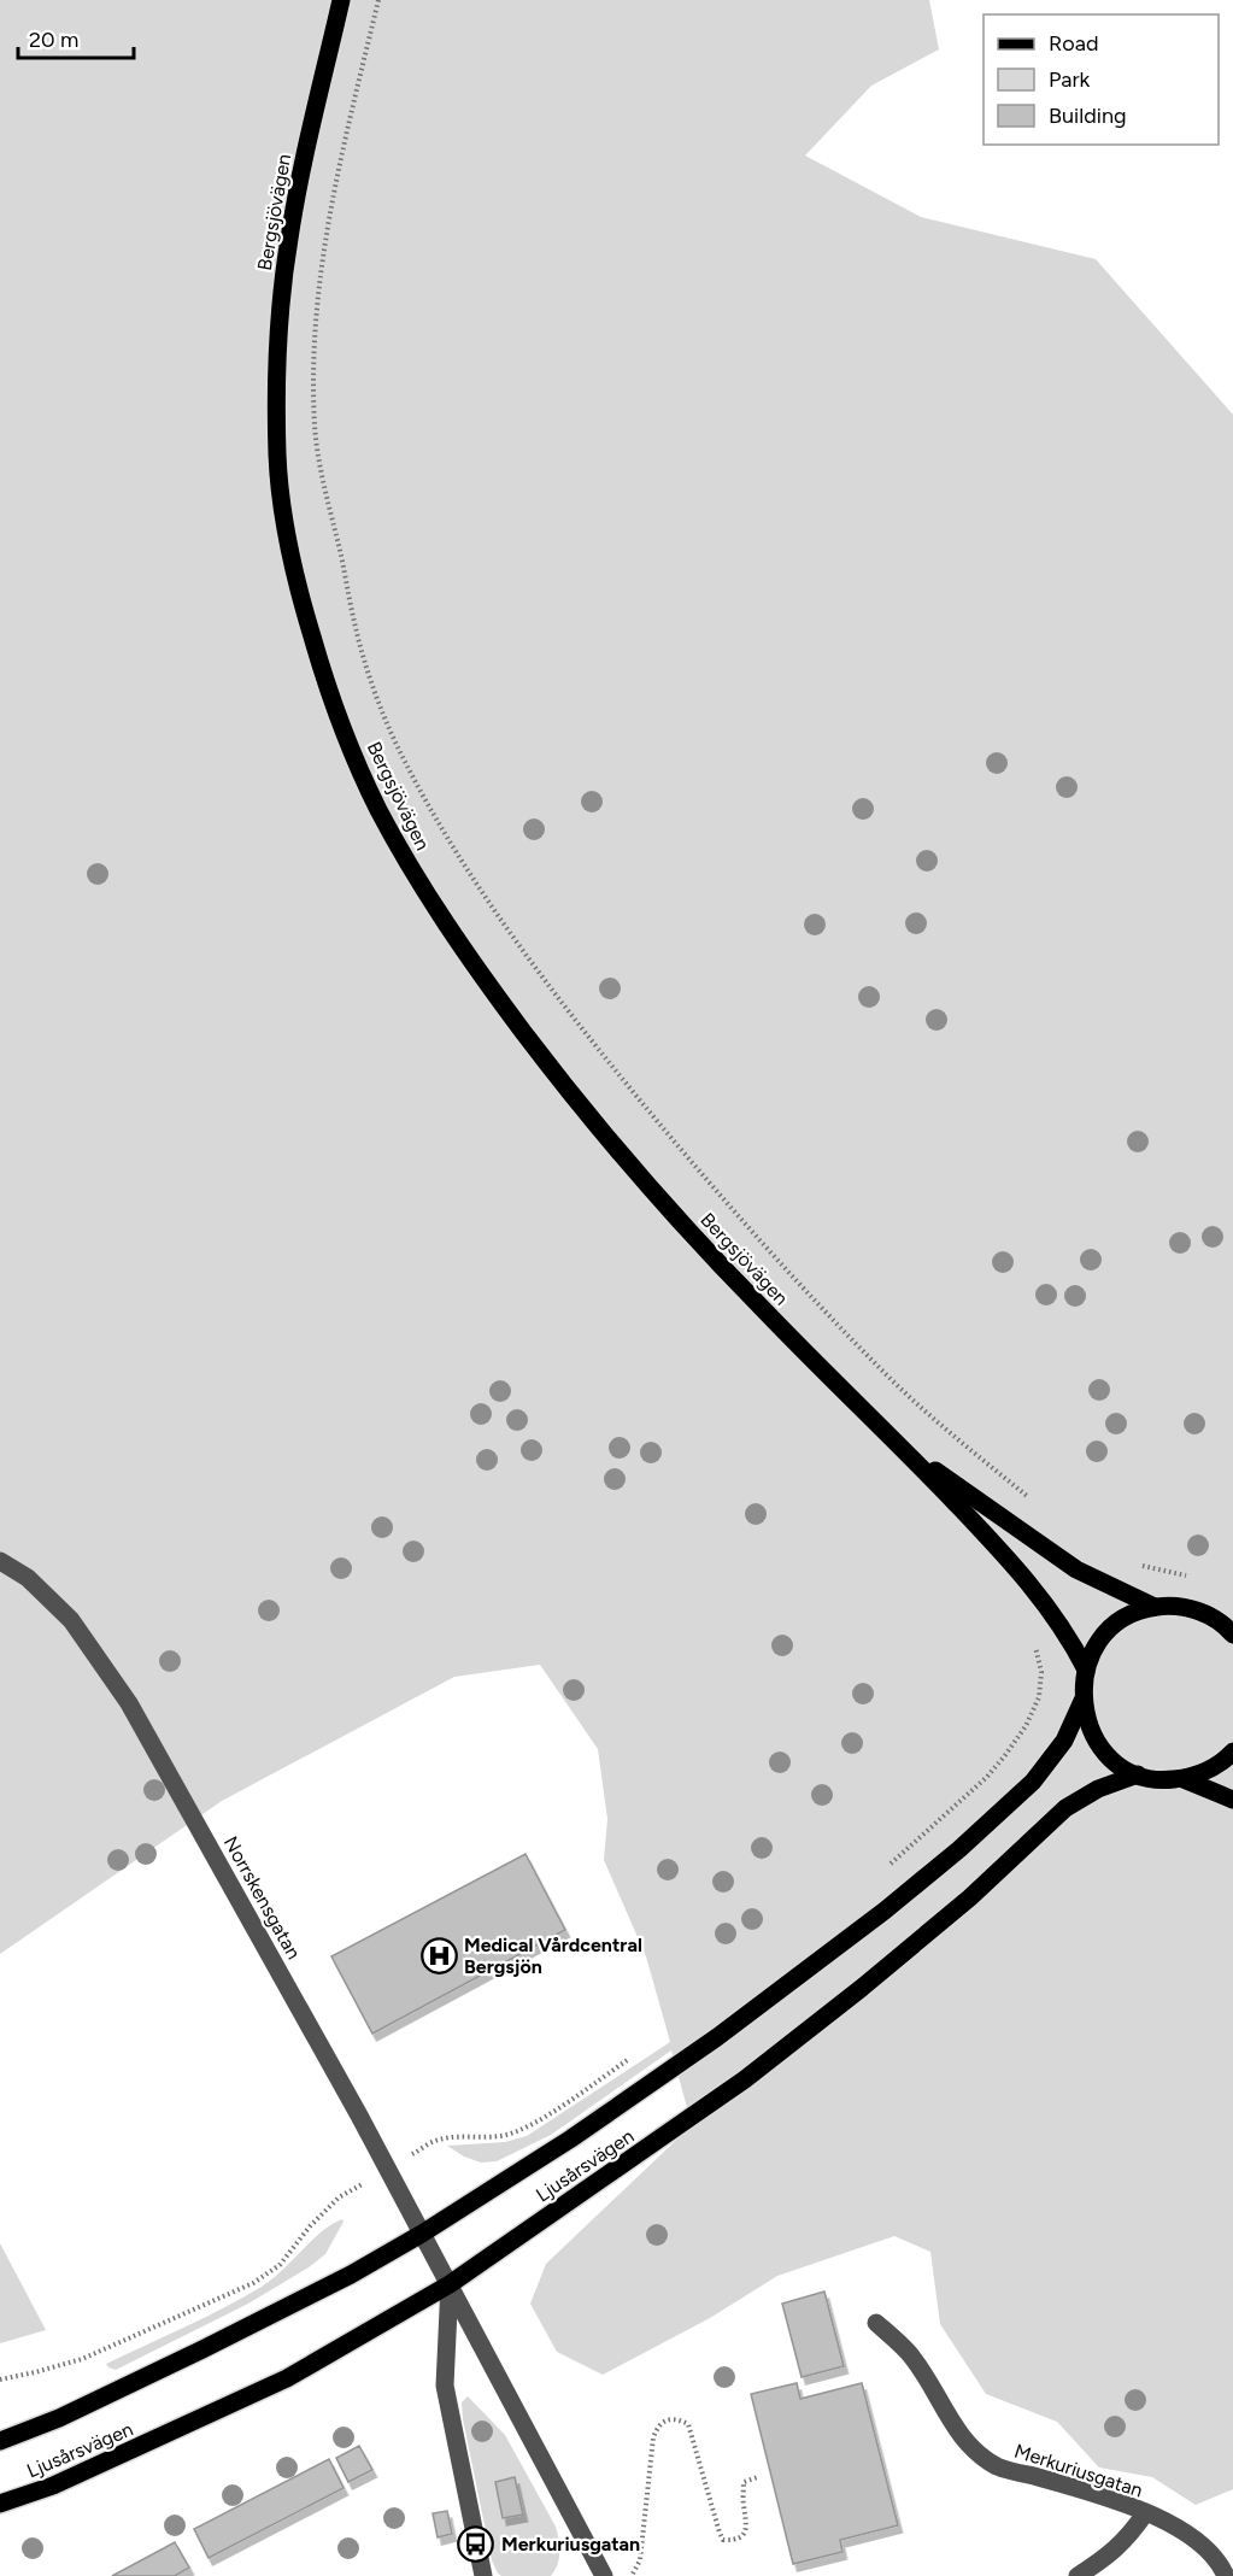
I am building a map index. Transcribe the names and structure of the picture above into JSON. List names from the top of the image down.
{
  "streets": {
    "main road": ["Bergsjövägen", "Ljusårsvägen"],
    "street": ["Norrskensgatan", "Merkuriusgatan"]
  },
  "crossings": [
    ["Norrskensgatan", "Ljusårsvägen"]
  ],
  "places": {
    "hospital": ["Medical Vårdcentral Bergsjön"],
    "bus stop": ["Merkuriusgatan"]
  },
  "legend": ["Road", "Park", "Building"],
  "scale_bar": "20 m"
}
